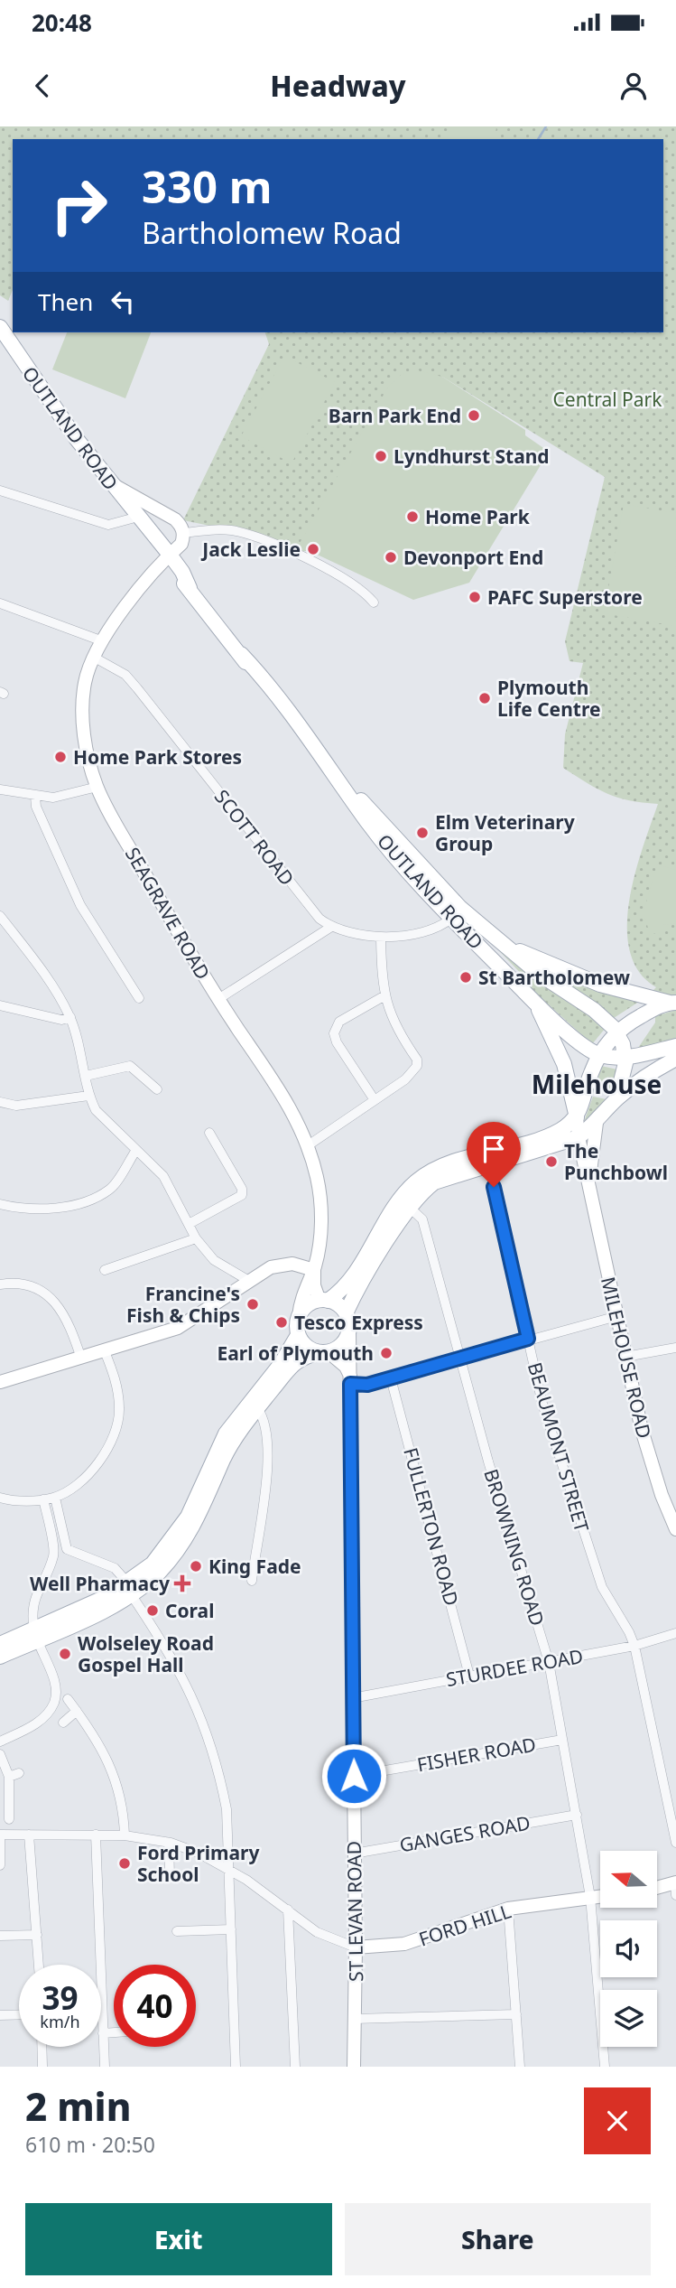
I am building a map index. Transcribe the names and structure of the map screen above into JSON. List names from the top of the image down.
{
  "streets": {
    "main road": ["OUTLAND ROAD"],
    "street": [
      "SCOTT ROAD",
      "SEAGRAVE ROAD",
      "MILEHOUSE ROAD",
      "BEAUMONT STREET",
      "FULLERTON ROAD",
      "BROWNING ROAD",
      "STURDEE ROAD",
      "FISHER ROAD",
      "GANGES ROAD",
      "ST LEVAN ROAD",
      "FORD HILL"
    ]
  },
  "crossings": [
    ["OUTLAND ROAD", "SEAGRAVE ROAD"],
    ["OUTLAND ROAD", "MILEHOUSE ROAD"],
    ["SCOTT ROAD", "SEAGRAVE ROAD"],
    ["BEAUMONT STREET", "STURDEE ROAD"],
    ["FULLERTON ROAD", "STURDEE ROAD"],
    ["BROWNING ROAD", "STURDEE ROAD"],
    ["BROWNING ROAD", "FISHER ROAD"],
    ["BROWNING ROAD", "GANGES ROAD"],
    ["BROWNING ROAD", "FORD HILL"],
    ["STURDEE ROAD", "ST LEVAN ROAD"],
    ["FISHER ROAD", "ST LEVAN ROAD"],
    ["GANGES ROAD", "ST LEVAN ROAD"],
    ["ST LEVAN ROAD", "FORD HILL"]
  ],
  "districts": ["Milehouse"],
  "parks": ["Central Park"],
  "places": {
    "other": [
      "Barn Park End",
      "Lyndhurst Stand",
      "Home Park",
      "Jack Leslie",
      "Devonport End",
      "PAFC Superstore",
      "Plymouth Life Centre",
      "Home Park Stores",
      "Elm Veterinary Group",
      "St Bartholomew",
      "The Punchbowl",
      "Francine's Fish & Chips",
      "Tesco Express",
      "Earl of Plymouth",
      "King Fade",
      "Coral",
      "Wolseley Road Gospel Hall",
      "Ford Primary School"
    ],
    "health": ["Well Pharmacy"]
  },
  "north": "left",
  "page": {
    "status": "20:48",
    "header": "Headway",
    "turn": ["330 m", "Bartholomew Road"],
    "then": "Then",
    "speed": "39 km/h",
    "limit": "40",
    "heading": ["2 min", "610 m · 20:50"],
    "buttons": ["Exit", "Share"]
  }
}
